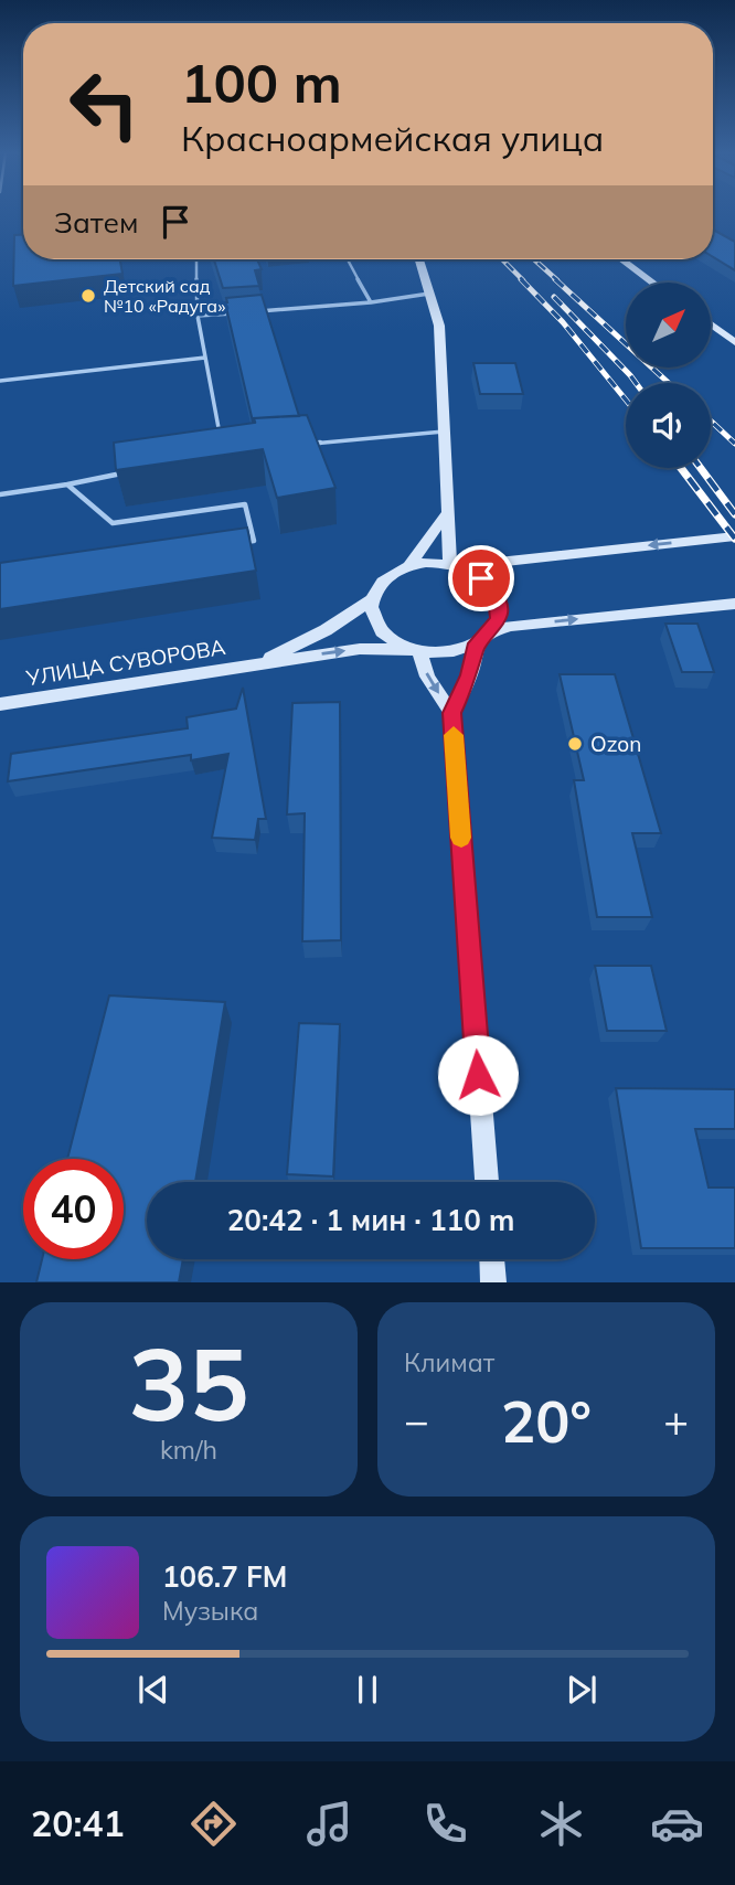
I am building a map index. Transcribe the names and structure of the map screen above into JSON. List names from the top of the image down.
{
  "streets": {
    "street": ["УЛИЦА СУВОРОВА"]
  },
  "places": ["Детский сад №10 «Радуга»", "Ozon"],
  "north": "top right",
  "page": {
    "turn": ["100 m", "Красноармейская улица"],
    "then": "Затем",
    "limit": "40",
    "trip": "20:42 · 1 мин · 110 m",
    "tile": [
      ["35", "km/h"],
      "Климат"
    ],
    "heat": ["−", "20°", "+"],
    "song": ["106.7 FM", "Музыка"],
    "tabs": "20:41"
  }
}
